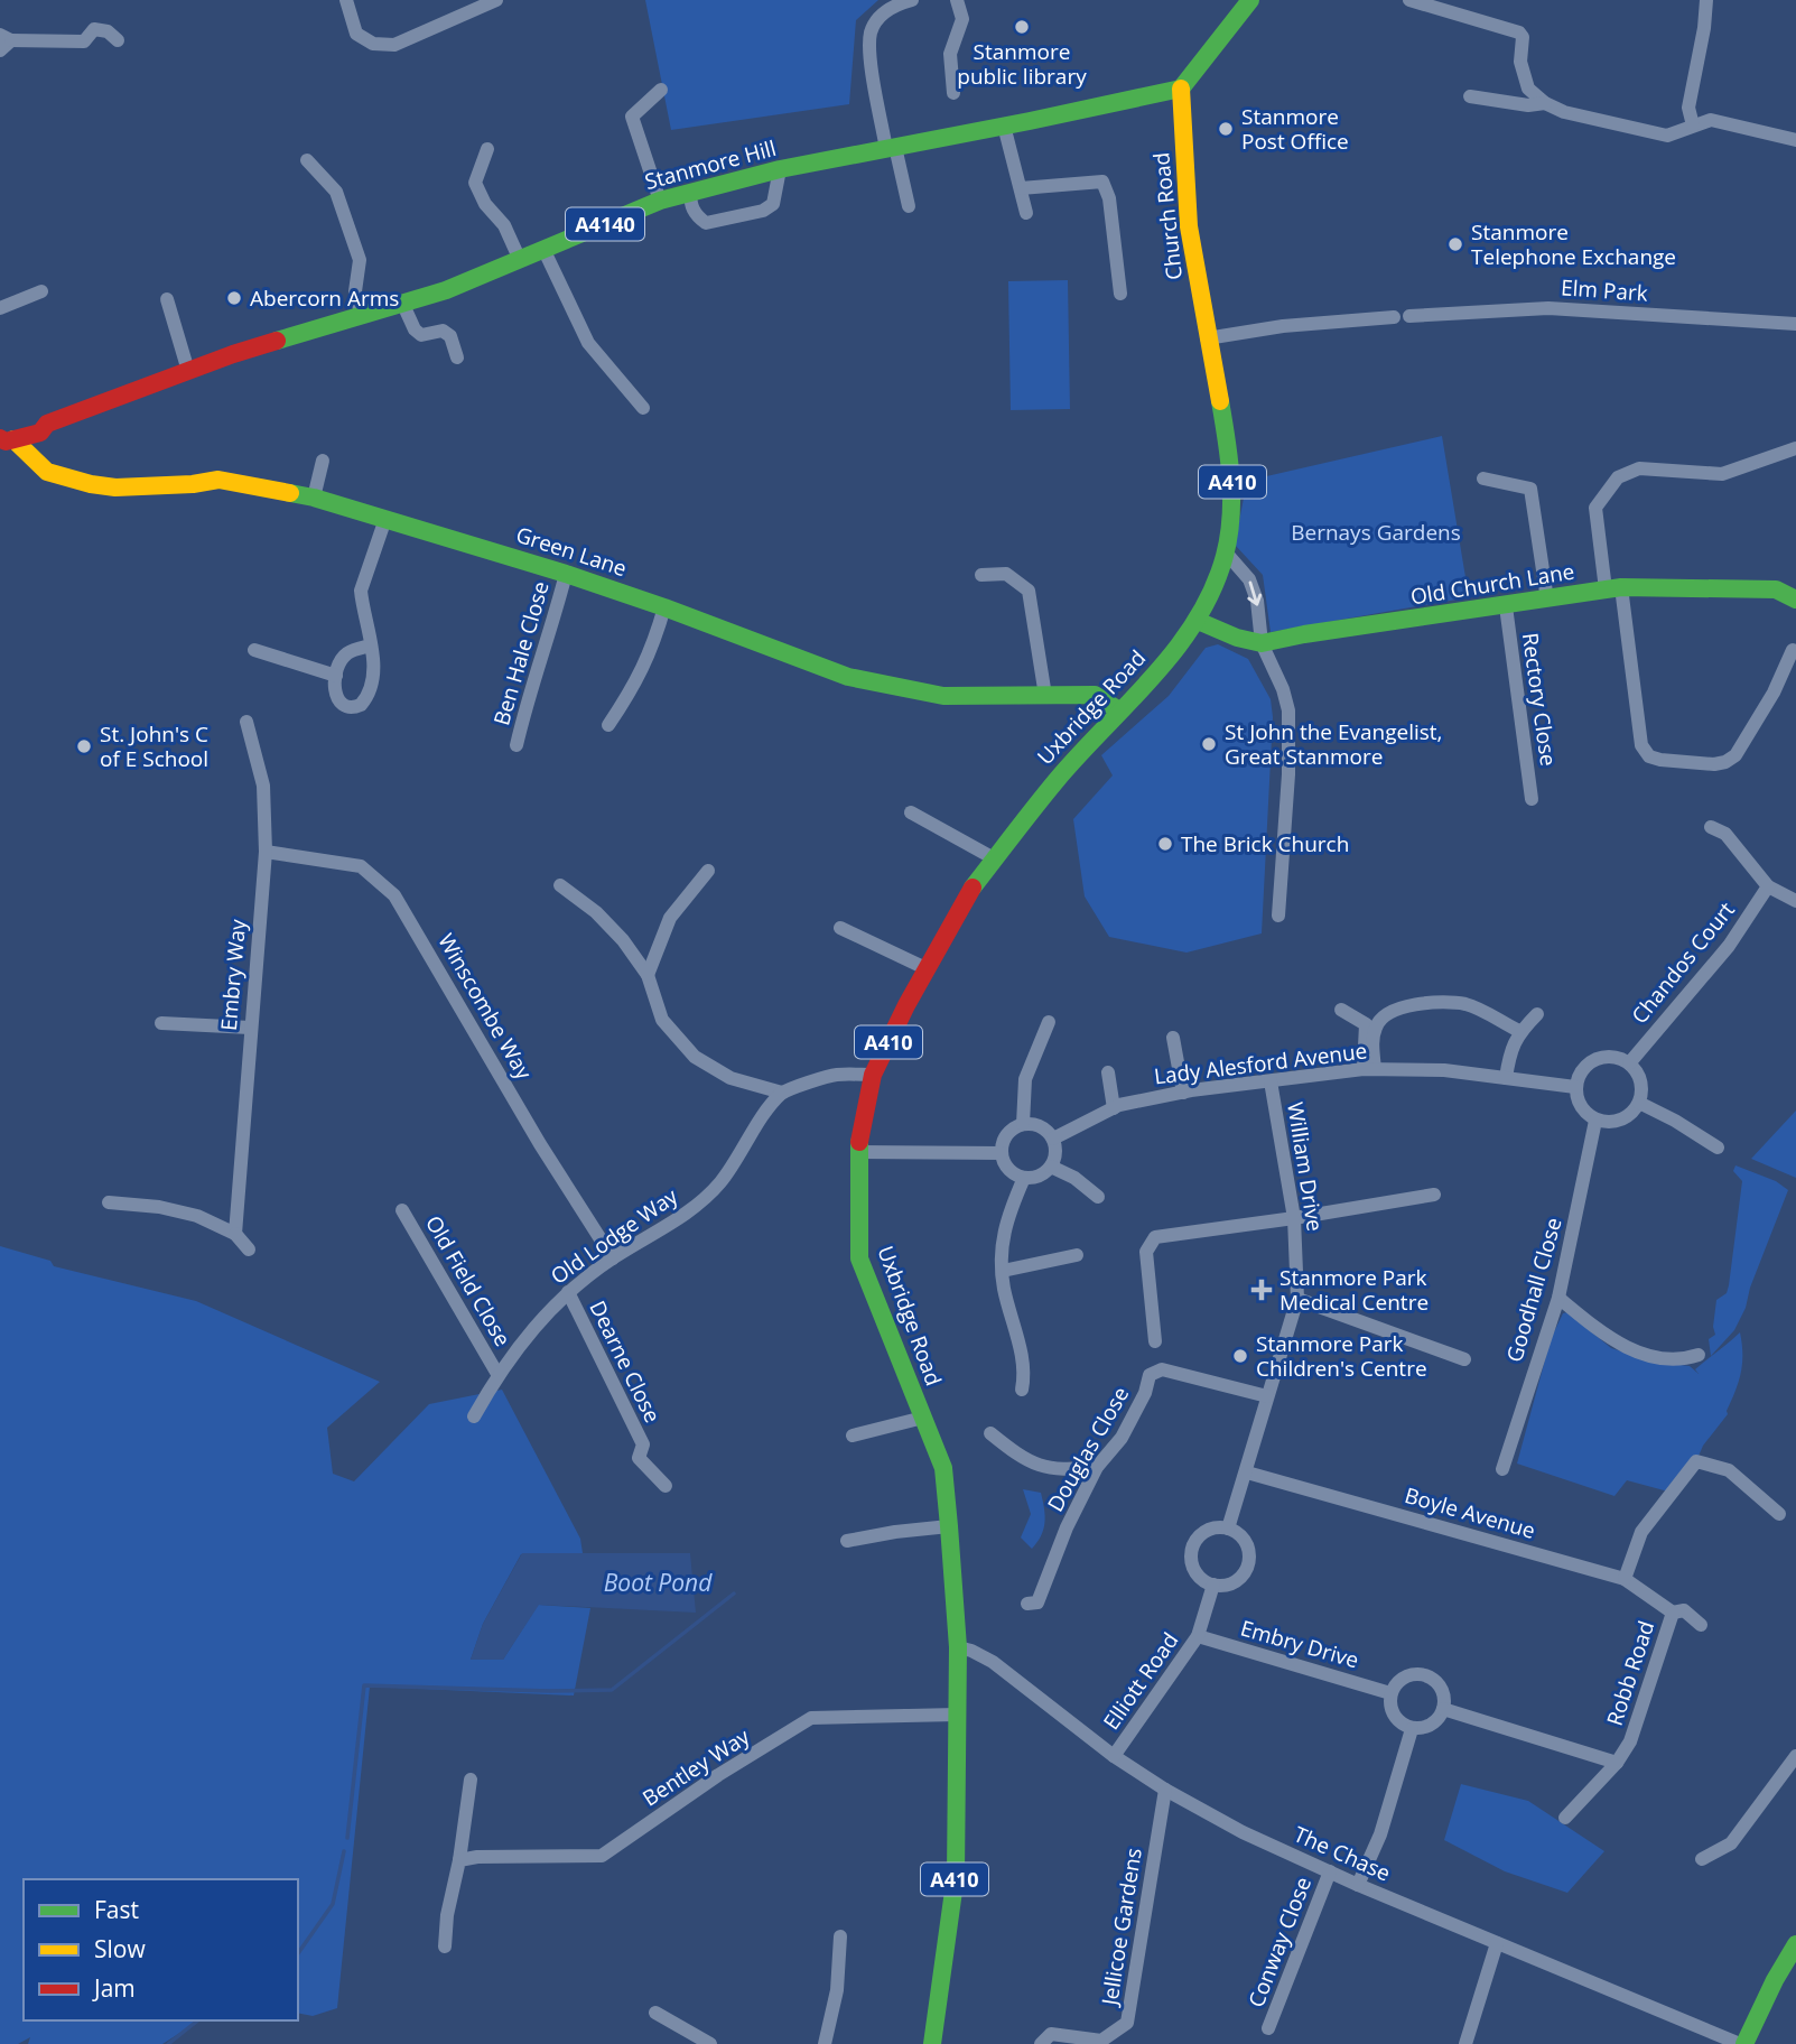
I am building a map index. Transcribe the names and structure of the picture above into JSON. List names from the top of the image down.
{
  "streets": {
    "main road": [
      "Stanmore Hill",
      "Church Road",
      "A4140",
      "A410",
      "Green Lane",
      "Old Church Lane",
      "Uxbridge Road"
    ],
    "street": [
      "Elm Park",
      "Ben Hale Close",
      "Rectory Close",
      "Chandos Court",
      "Embry Way",
      "Winscombe Way",
      "Lady Alesford Avenue",
      "William Drive",
      "Old Lodge Way",
      "Old Field Close",
      "Goodhall Close",
      "Dearne Close",
      "Douglas Close",
      "Boyle Avenue",
      "Embry Drive",
      "Robb Road",
      "Elliott Road",
      "Bentley Way",
      "The Chase",
      "Jellicoe Gardens",
      "Conway Close"
    ]
  },
  "crossings": [
    ["Stanmore Hill", "Church Road"],
    ["Stanmore Hill", "Green Lane"],
    ["Church Road", "Uxbridge Road"],
    ["Green Lane", "Ben Hale Close"],
    ["Green Lane", "Uxbridge Road"],
    ["Old Church Lane", "Rectory Close"],
    ["Old Church Lane", "Uxbridge Road"],
    ["Uxbridge Road", "Bentley Way"],
    ["Uxbridge Road", "The Chase"],
    ["Chandos Court", "Lady Alesford Avenue"],
    ["Chandos Court", "Goodhall Close"],
    ["Embry Way", "Winscombe Way"],
    ["Winscombe Way", "Old Lodge Way"],
    ["Lady Alesford Avenue", "William Drive"],
    ["Lady Alesford Avenue", "Goodhall Close"],
    ["William Drive", "Douglas Close"],
    ["Old Lodge Way", "Old Field Close"],
    ["Old Lodge Way", "Dearne Close"],
    ["Boyle Avenue", "Robb Road"],
    ["Embry Drive", "Elliott Road"],
    ["Elliott Road", "The Chase"],
    ["The Chase", "Jellicoe Gardens"],
    ["The Chase", "Conway Close"]
  ],
  "water": ["Boot Pond"],
  "parks": ["Bernays Gardens"],
  "places": {
    "other": [
      "Stanmore public library",
      "Stanmore Post Office",
      "Stanmore Telephone Exchange",
      "Abercorn Arms",
      "St John the Evangelist, Great Stanmore",
      "St. John's C of E School",
      "The Brick Church",
      "Stanmore Park Children's Centre"
    ],
    "health": ["Stanmore Park Medical Centre"]
  },
  "legend": ["Fast", "Slow", "Jam"]
}
